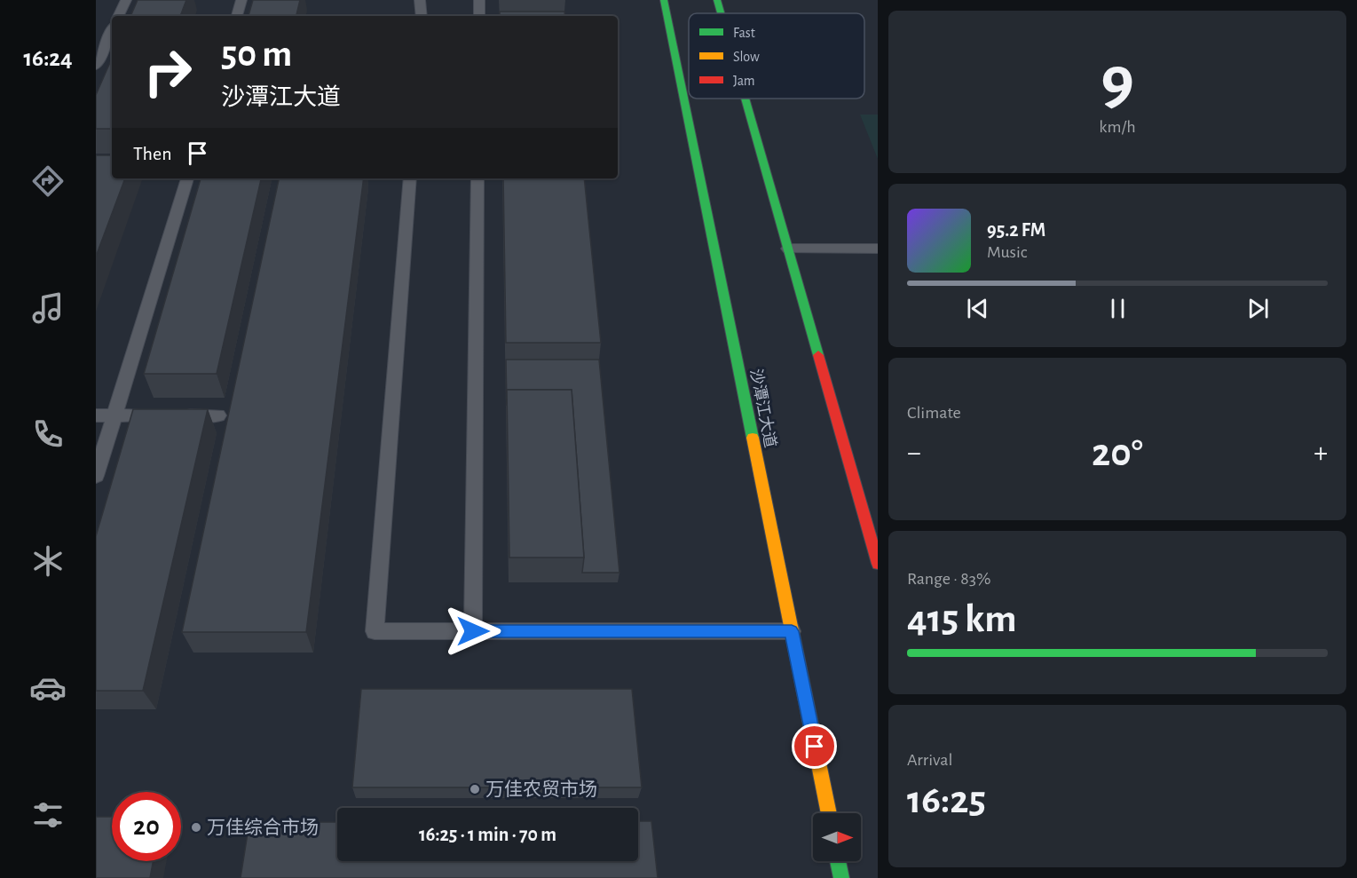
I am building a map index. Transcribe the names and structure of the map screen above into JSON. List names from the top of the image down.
{
  "streets": {
    "main road": ["沙潭江大道"]
  },
  "places": ["万佳农贸市场", "万佳综合市场"],
  "legend": ["Fast", "Slow", "Jam"],
  "north": "right",
  "page": {
    "tabs": "16:24",
    "tile": [
      ["9", "km/h"],
      "Climate",
      ["Range · 83%", "415 km"],
      ["Arrival", "16:25"]
    ],
    "turn": ["50 m", "沙潭江大道"],
    "then": "Then",
    "song": ["95.2 FM", "Music"],
    "heat": ["−", "20°", "+"],
    "limit": "20",
    "trip": "16:25 · 1 min · 70 m"
  }
}
